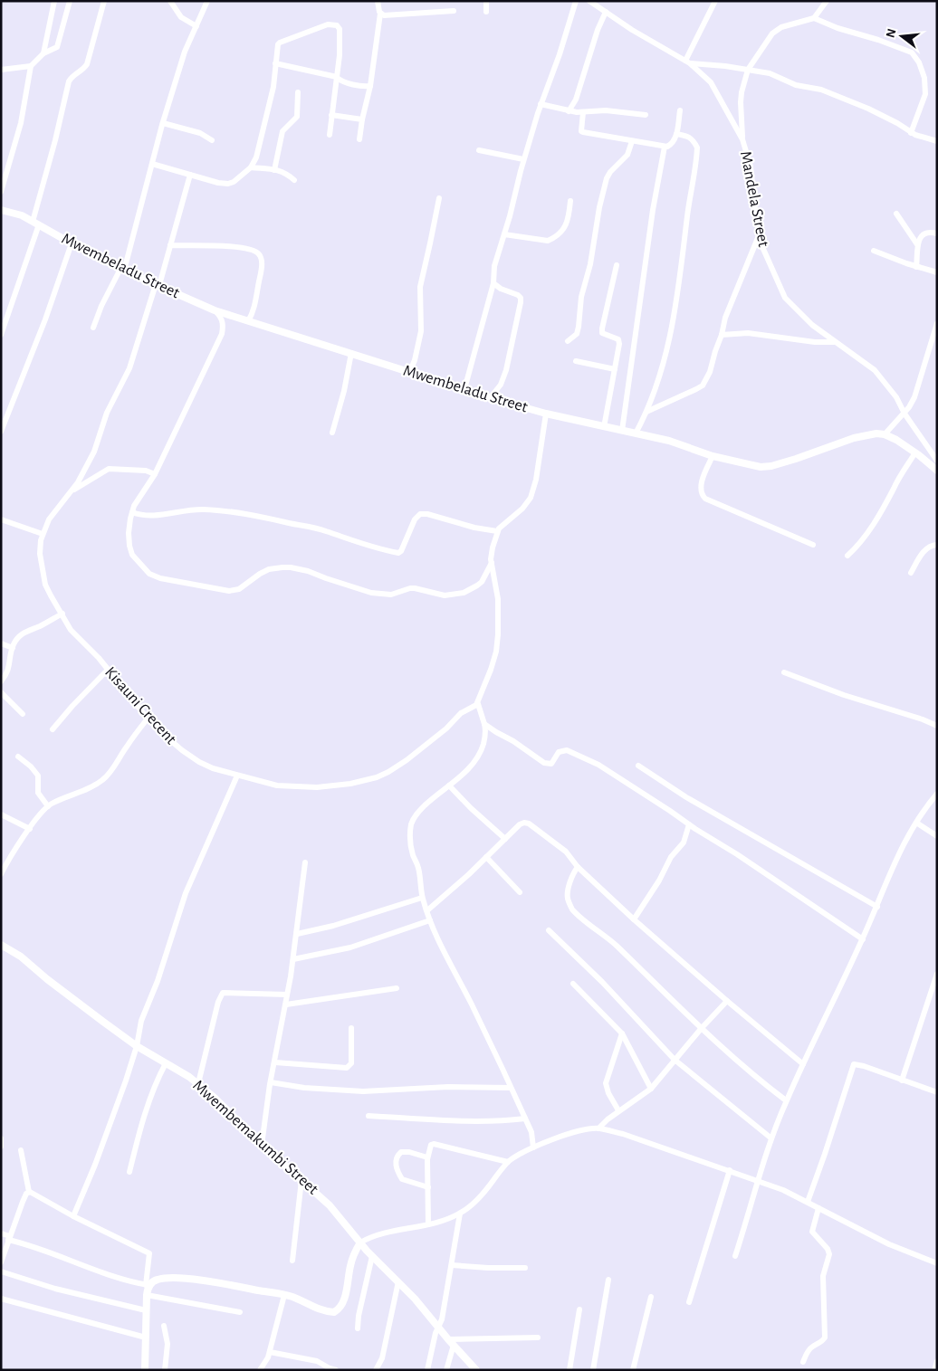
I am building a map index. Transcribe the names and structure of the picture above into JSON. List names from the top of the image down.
{
  "streets": {
    "street": [
      "Mandela Street",
      "Mwembeladu Street",
      "Kisauni Crecent",
      "Mwembemakumbi Street"
    ]
  },
  "crossings": [
    ["Mwembeladu Street", "Kisauni Crecent"]
  ],
  "north": "left"
}
